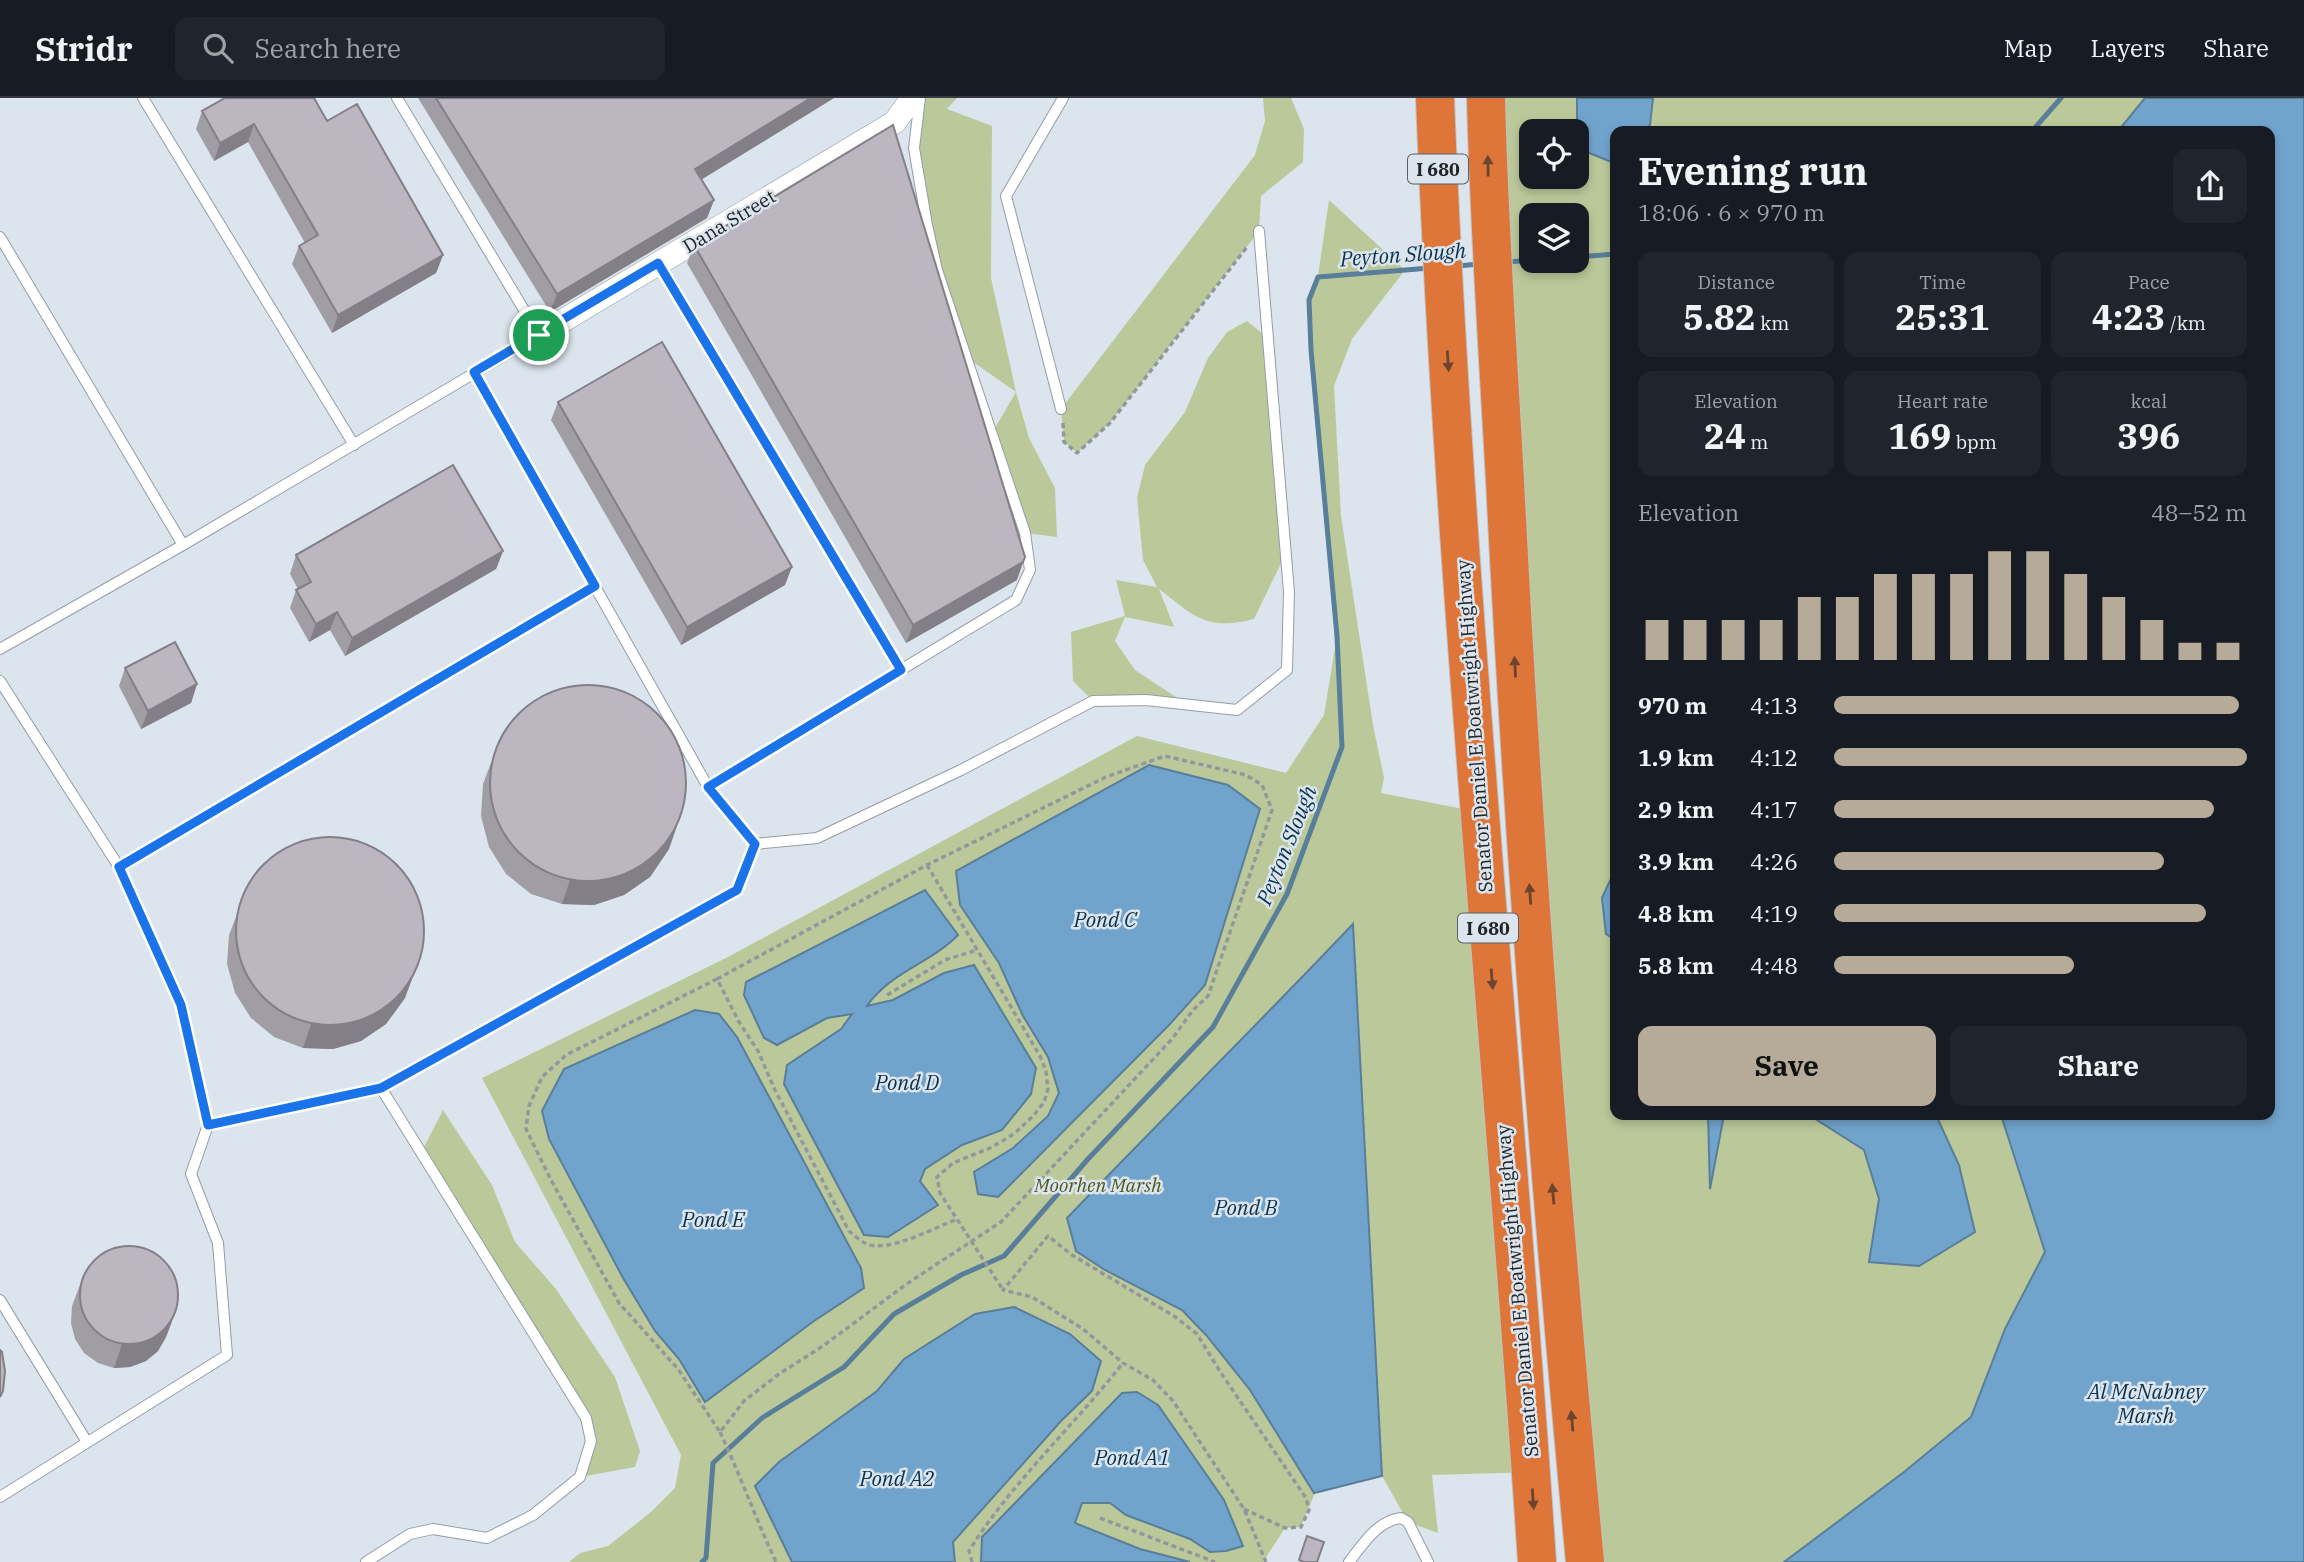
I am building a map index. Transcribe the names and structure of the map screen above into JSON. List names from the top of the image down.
{
  "streets": {
    "highway": ["I 680", "Senator Daniel E Boatwright Highway"],
    "street": ["Dana Street"]
  },
  "water": [
    "Peyton Slough",
    "Pond C",
    "Pond D",
    "Pond B",
    "Pond E",
    "Al McNabney Marsh",
    "Pond A1",
    "Pond A2"
  ],
  "parks": ["Moorhen Marsh"],
  "page": {
    "header": "Stridr",
    "search": "Search here",
    "nav": ["Map", "Layers", "Share"],
    "heading": ["Evening run", "18:06 · 6 × 970 m"],
    "stats": [
      ["Distance", "5.82 km"],
      ["Time", "25:31"],
      ["Pace", "4:23 /km"],
      ["Elevation", "24 m"],
      ["Heart rate", "169 bpm"],
      ["kcal", "396"]
    ],
    "chart": ["Elevation", "48–52 m"],
    "list": [
      {
        "name": "970 m",
        "note": "4:13"
      },
      {
        "name": "1.9 km",
        "note": "4:12"
      },
      {
        "name": "2.9 km",
        "note": "4:17"
      },
      {
        "name": "3.9 km",
        "note": "4:26"
      },
      {
        "name": "4.8 km",
        "note": "4:19"
      },
      {
        "name": "5.8 km",
        "note": "4:48"
      }
    ],
    "buttons": ["Save", "Share"]
  }
}
